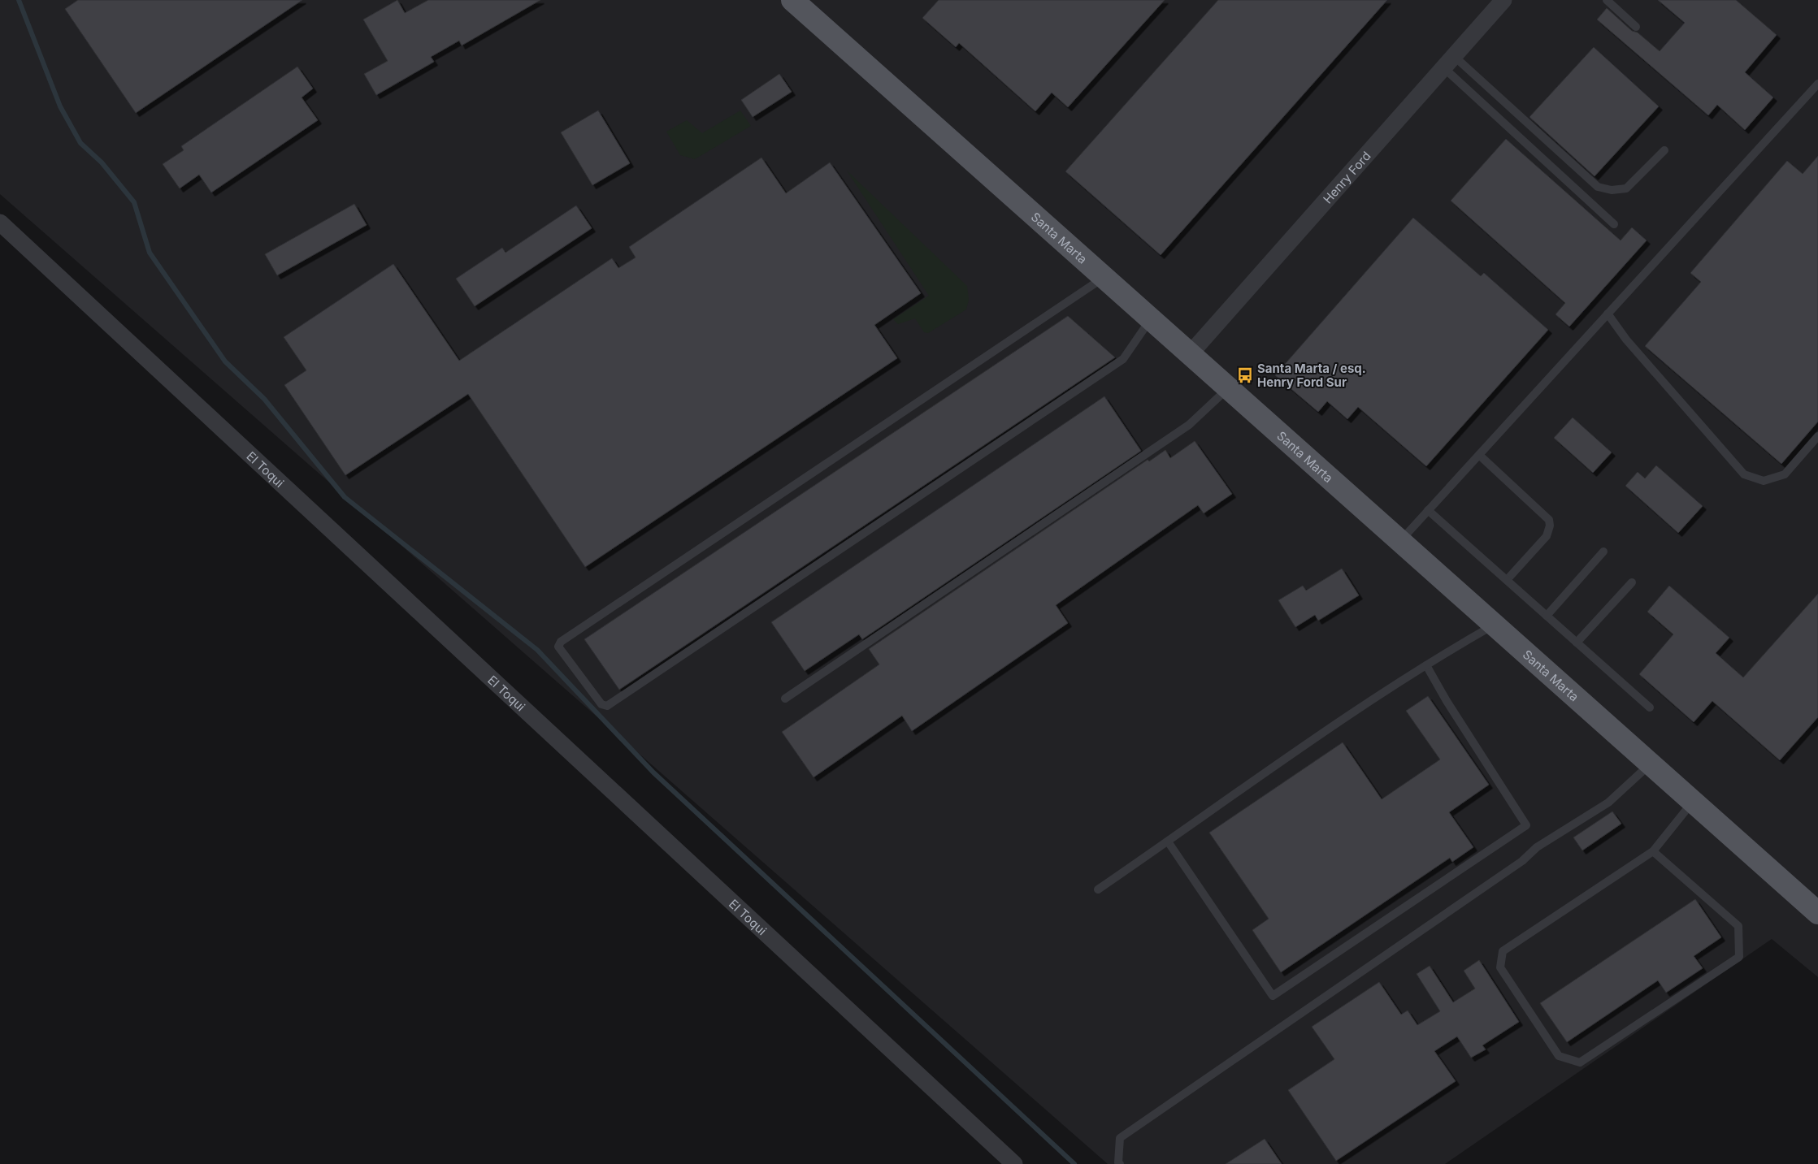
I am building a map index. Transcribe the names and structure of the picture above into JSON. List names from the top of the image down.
{
  "streets": {
    "main road": ["Santa Marta"],
    "street": ["Henry Ford", "El Toqui"]
  },
  "crossings": [
    ["Henry Ford", "Santa Marta"]
  ],
  "places": {
    "bus stop": ["Santa Marta / esq. Henry Ford Sur"]
  }
}
